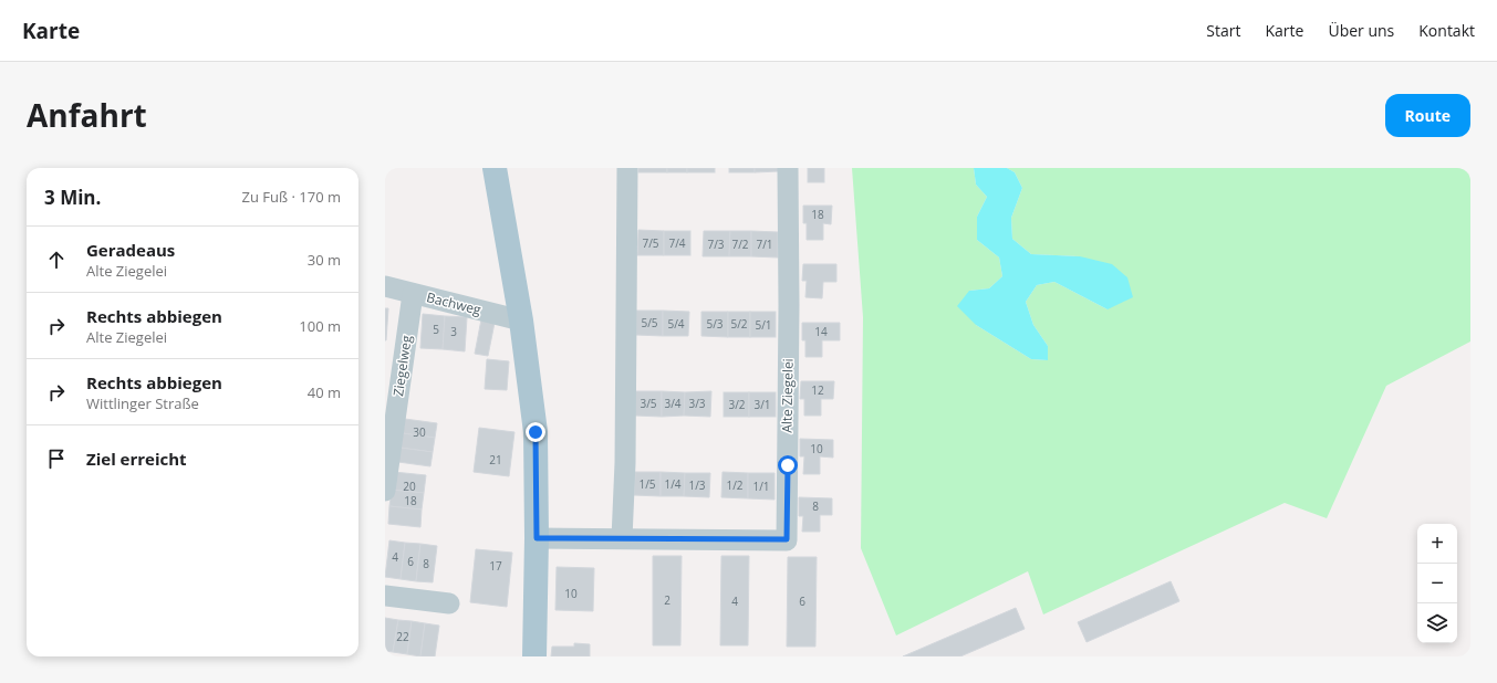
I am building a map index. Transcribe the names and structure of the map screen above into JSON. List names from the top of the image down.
{
  "streets": {
    "street": ["Bachweg", "Ziegelweg", "Alte Ziegelei"]
  },
  "crossings": [
    ["Bachweg", "Ziegelweg"]
  ],
  "house_numbers": [
    "18",
    "7/5",
    "7/4",
    "7/3",
    "7/2",
    "7/1",
    "5/5",
    "5/4",
    "5/3",
    "5/2",
    "5/1",
    "5",
    "3",
    "14",
    "12",
    "3/5",
    "3/4",
    "3/3",
    "3/2",
    "3/1",
    "30",
    "10",
    "21",
    "1/5",
    "1/4",
    "1/3",
    "1/2",
    "20",
    "1/1",
    "18",
    "8",
    "4",
    "6",
    "8",
    "17",
    "10",
    "2",
    "4",
    "6",
    "22"
  ],
  "page": {
    "header": "Karte",
    "nav": [
      "Start",
      "Karte",
      "Über uns",
      "Kontakt"
    ],
    "title": "Anfahrt",
    "buttons": "Route",
    "heading": ["3 Min.", "Zu Fuß · 170 m"],
    "list": [
      ["Geradeaus", "Alte Ziegelei", "30 m"],
      ["Rechts abbiegen", "Alte Ziegelei", "100 m"],
      ["Rechts abbiegen", "Wittlinger Straße", "40 m"],
      "Ziel erreicht"
    ],
    "map_buttons": ["+", "−"]
  }
}
